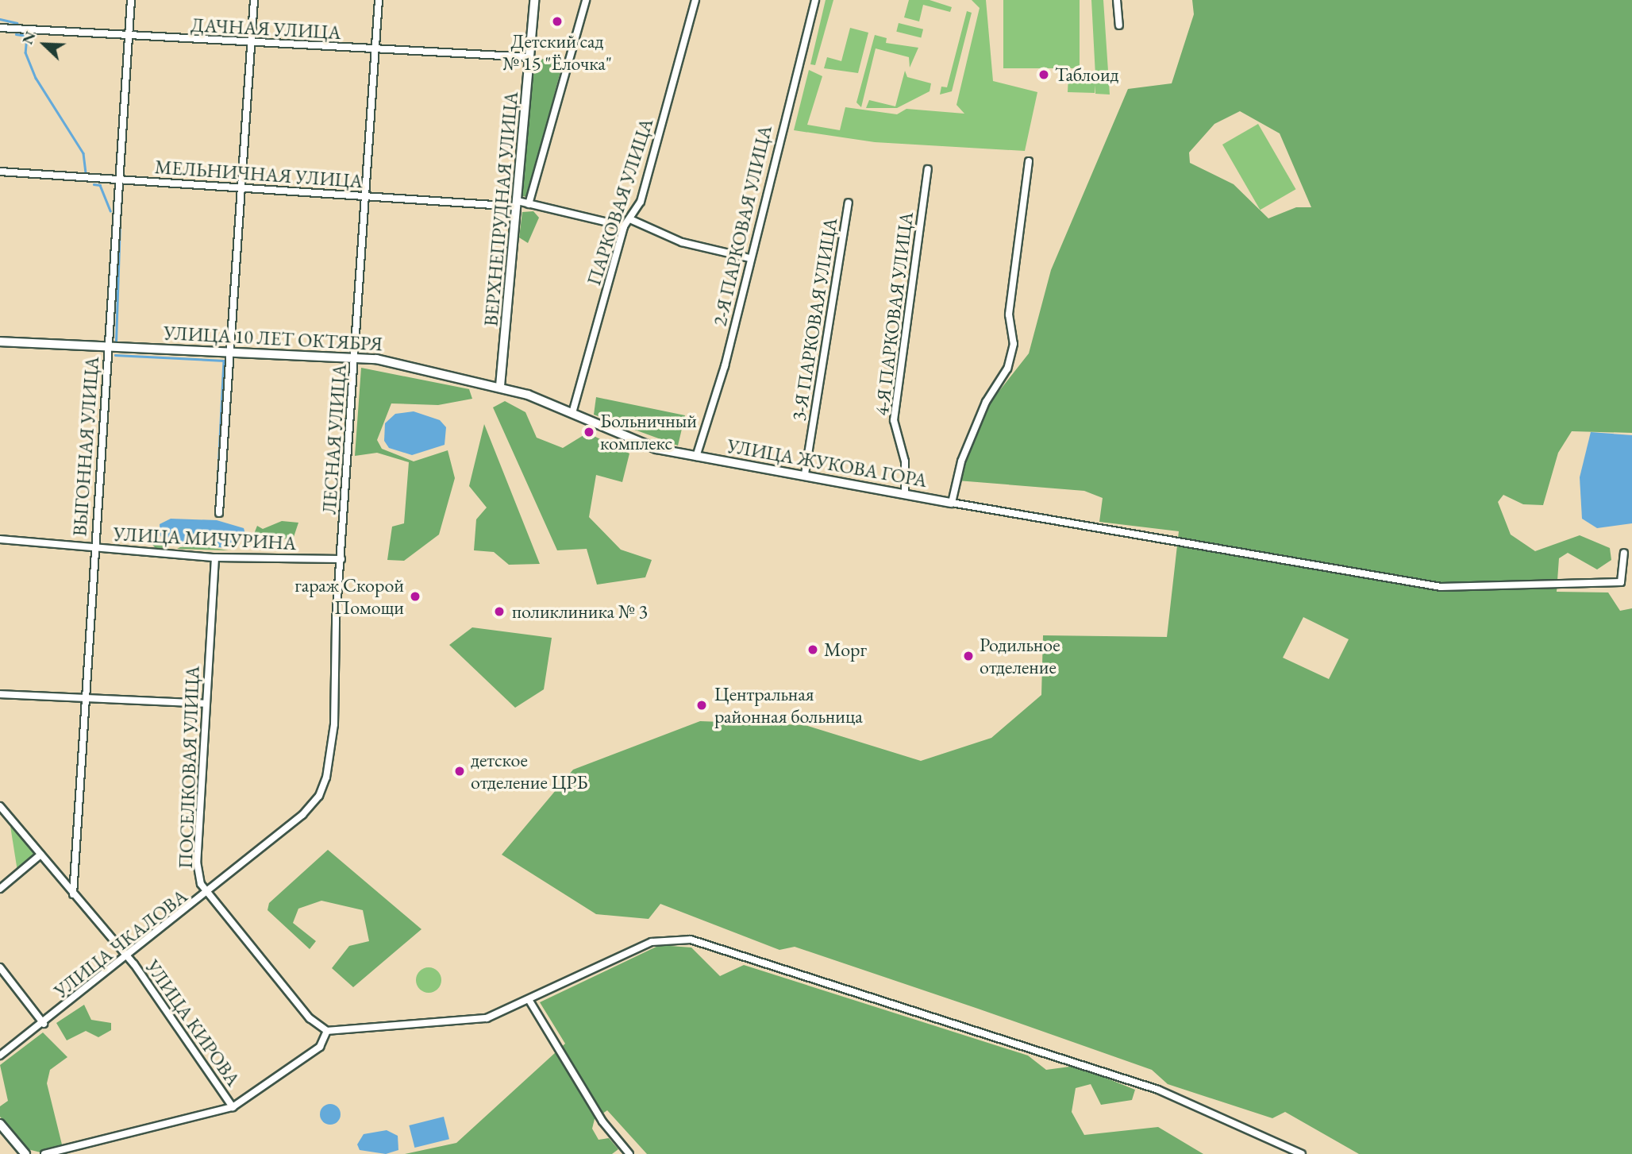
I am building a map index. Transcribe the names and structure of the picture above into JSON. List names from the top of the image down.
{
  "streets": {
    "street": [
      "ДАЧНАЯ УЛИЦА",
      "МЕЛЬНИЧНАЯ УЛИЦА",
      "ПАРКОВАЯ УЛИЦА",
      "ВЕРХНЕПРУДНАЯ УЛИЦА",
      "2-Я ПАРКОВАЯ УЛИЦА",
      "4-Я ПАРКОВАЯ УЛИЦА",
      "3-Я ПАРКОВАЯ УЛИЦА",
      "УЛИЦА 10 ЛЕТ ОКТЯБРЯ",
      "ЛЕСНАЯ УЛИЦА",
      "ВЫГОННАЯ УЛИЦА",
      "УЛИЦА ЖУКОВА ГОРА",
      "УЛИЦА МИЧУРИНА",
      "ПОСЕЛКОВАЯ УЛИЦА",
      "УЛИЦА ЧКАЛОВА",
      "УЛИЦА КИРОВА"
    ]
  },
  "crossings": [
    ["ДАЧНАЯ УЛИЦА", "ВЕРХНЕПРУДНАЯ УЛИЦА"],
    ["ДАЧНАЯ УЛИЦА", "ЛЕСНАЯ УЛИЦА"],
    ["ДАЧНАЯ УЛИЦА", "ВЫГОННАЯ УЛИЦА"],
    ["МЕЛЬНИЧНАЯ УЛИЦА", "ПАРКОВАЯ УЛИЦА"],
    ["МЕЛЬНИЧНАЯ УЛИЦА", "ВЕРХНЕПРУДНАЯ УЛИЦА"],
    ["МЕЛЬНИЧНАЯ УЛИЦА", "ЛЕСНАЯ УЛИЦА"],
    ["МЕЛЬНИЧНАЯ УЛИЦА", "ВЫГОННАЯ УЛИЦА"],
    ["ПАРКОВАЯ УЛИЦА", "УЛИЦА 10 ЛЕТ ОКТЯБРЯ"],
    ["ВЕРХНЕПРУДНАЯ УЛИЦА", "УЛИЦА 10 ЛЕТ ОКТЯБРЯ"],
    ["2-Я ПАРКОВАЯ УЛИЦА", "УЛИЦА 10 ЛЕТ ОКТЯБРЯ"],
    ["2-Я ПАРКОВАЯ УЛИЦА", "УЛИЦА ЖУКОВА ГОРА"],
    ["4-Я ПАРКОВАЯ УЛИЦА", "УЛИЦА ЖУКОВА ГОРА"],
    ["3-Я ПАРКОВАЯ УЛИЦА", "УЛИЦА ЖУКОВА ГОРА"],
    ["УЛИЦА 10 ЛЕТ ОКТЯБРЯ", "ЛЕСНАЯ УЛИЦА"],
    ["УЛИЦА 10 ЛЕТ ОКТЯБРЯ", "ВЫГОННАЯ УЛИЦА"],
    ["УЛИЦА 10 ЛЕТ ОКТЯБРЯ", "УЛИЦА ЖУКОВА ГОРА"],
    ["ЛЕСНАЯ УЛИЦА", "УЛИЦА МИЧУРИНА"],
    ["ЛЕСНАЯ УЛИЦА", "УЛИЦА ЧКАЛОВА"],
    ["ВЫГОННАЯ УЛИЦА", "УЛИЦА МИЧУРИНА"],
    ["ВЫГОННАЯ УЛИЦА", "УЛИЦА КИРОВА"],
    ["УЛИЦА МИЧУРИНА", "ПОСЕЛКОВАЯ УЛИЦА"],
    ["ПОСЕЛКОВАЯ УЛИЦА", "УЛИЦА ЧКАЛОВА"],
    ["УЛИЦА ЧКАЛОВА", "УЛИЦА КИРОВА"]
  ],
  "places": [
    "Детский сад № 15 \"Ёлочка\"",
    "Таблоид",
    "Больничный комплекс",
    "гараж Скорой Помощи",
    "поликлиника № 3",
    "Морг",
    "Родильное отделение",
    "Центральная районная больница",
    "детское отделение ЦРБ"
  ],
  "north": "top left"
}
